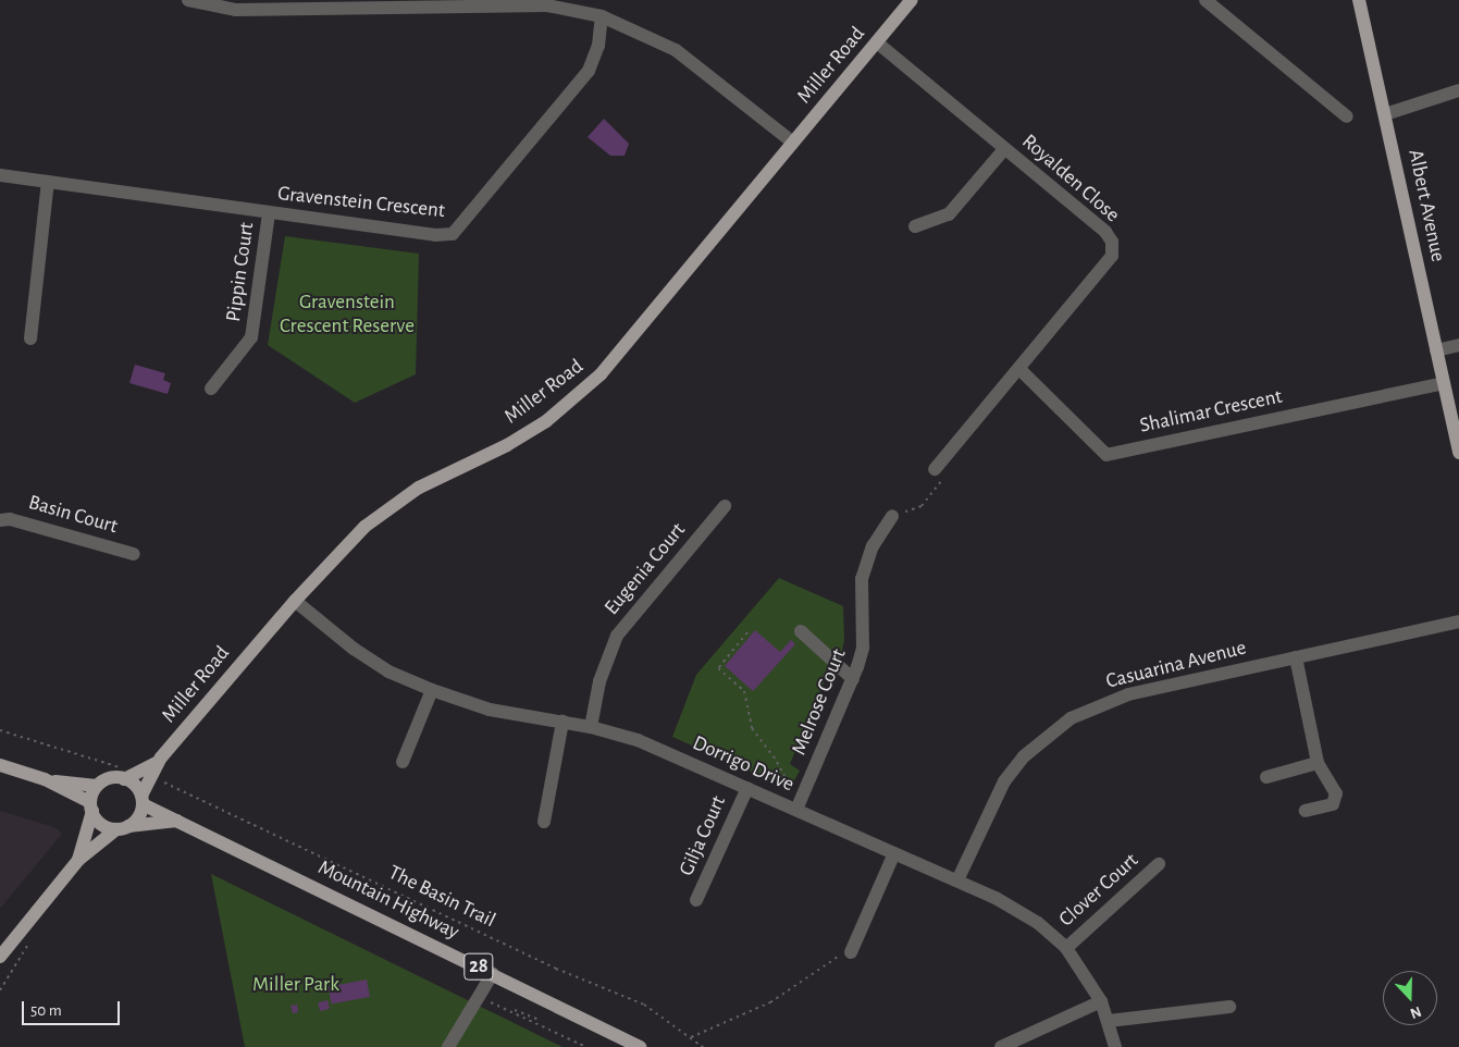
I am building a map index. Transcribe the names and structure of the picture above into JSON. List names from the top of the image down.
{
  "streets": {
    "main road": [
      "Miller Road",
      "Albert Avenue",
      "Mountain Highway",
      "28"
    ],
    "street": [
      "Royalden Close",
      "Gravenstein Crescent",
      "Pippin Court",
      "Shalimar Crescent",
      "Basin Court",
      "Eugenia Court",
      "Casuarina Avenue",
      "Melrose Court",
      "Dorrigo Drive",
      "Gilja Court",
      "Clover Court"
    ],
    "path": ["The Basin Trail"]
  },
  "crossings": [
    ["Miller Road", "Royalden Close"],
    ["Miller Road", "Dorrigo Drive"],
    ["Miller Road", "Mountain Highway"],
    ["Miller Road", "28"],
    ["Royalden Close", "Shalimar Crescent"],
    ["Gravenstein Crescent", "Pippin Court"],
    ["Albert Avenue", "Shalimar Crescent"],
    ["Eugenia Court", "Dorrigo Drive"],
    ["Casuarina Avenue", "Dorrigo Drive"],
    ["Melrose Court", "Dorrigo Drive"],
    ["Dorrigo Drive", "Gilja Court"],
    ["Dorrigo Drive", "Clover Court"],
    ["Mountain Highway", "28"]
  ],
  "parks": ["Gravenstein Crescent Reserve", "Miller Park"],
  "scale_bar": "50 m",
  "north": "bottom"
}
